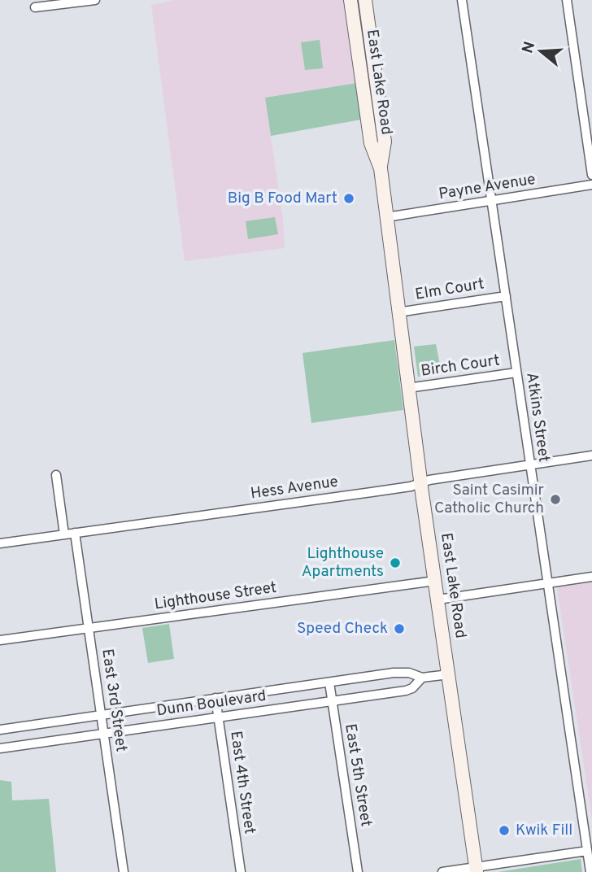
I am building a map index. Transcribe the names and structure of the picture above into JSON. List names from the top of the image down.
{
  "streets": {
    "main road": ["East Lake Road"],
    "street": [
      "Payne Avenue",
      "Elm Court",
      "Birch Court",
      "Atkins Street",
      "Hess Avenue",
      "Lighthouse Street",
      "East 3rd Street",
      "Dunn Boulevard",
      "East 5th Street",
      "East 4th Street"
    ]
  },
  "crossings": [
    ["East Lake Road", "Payne Avenue"],
    ["East Lake Road", "Elm Court"],
    ["East Lake Road", "Birch Court"],
    ["East Lake Road", "Hess Avenue"],
    ["East Lake Road", "Lighthouse Street"],
    ["East Lake Road", "Dunn Boulevard"],
    ["Payne Avenue", "Atkins Street"],
    ["Elm Court", "Atkins Street"],
    ["Birch Court", "Atkins Street"],
    ["Atkins Street", "Hess Avenue"],
    ["Hess Avenue", "East 3rd Street"],
    ["Lighthouse Street", "East 3rd Street"],
    ["East 3rd Street", "Dunn Boulevard"],
    ["Dunn Boulevard", "East 5th Street"],
    ["Dunn Boulevard", "East 4th Street"]
  ],
  "places": [
    "Big B Food Mart",
    "Saint Casimir Catholic Church",
    "Lighthouse Apartments",
    "Speed Check",
    "Kwik Fill"
  ],
  "north": "left"
}
